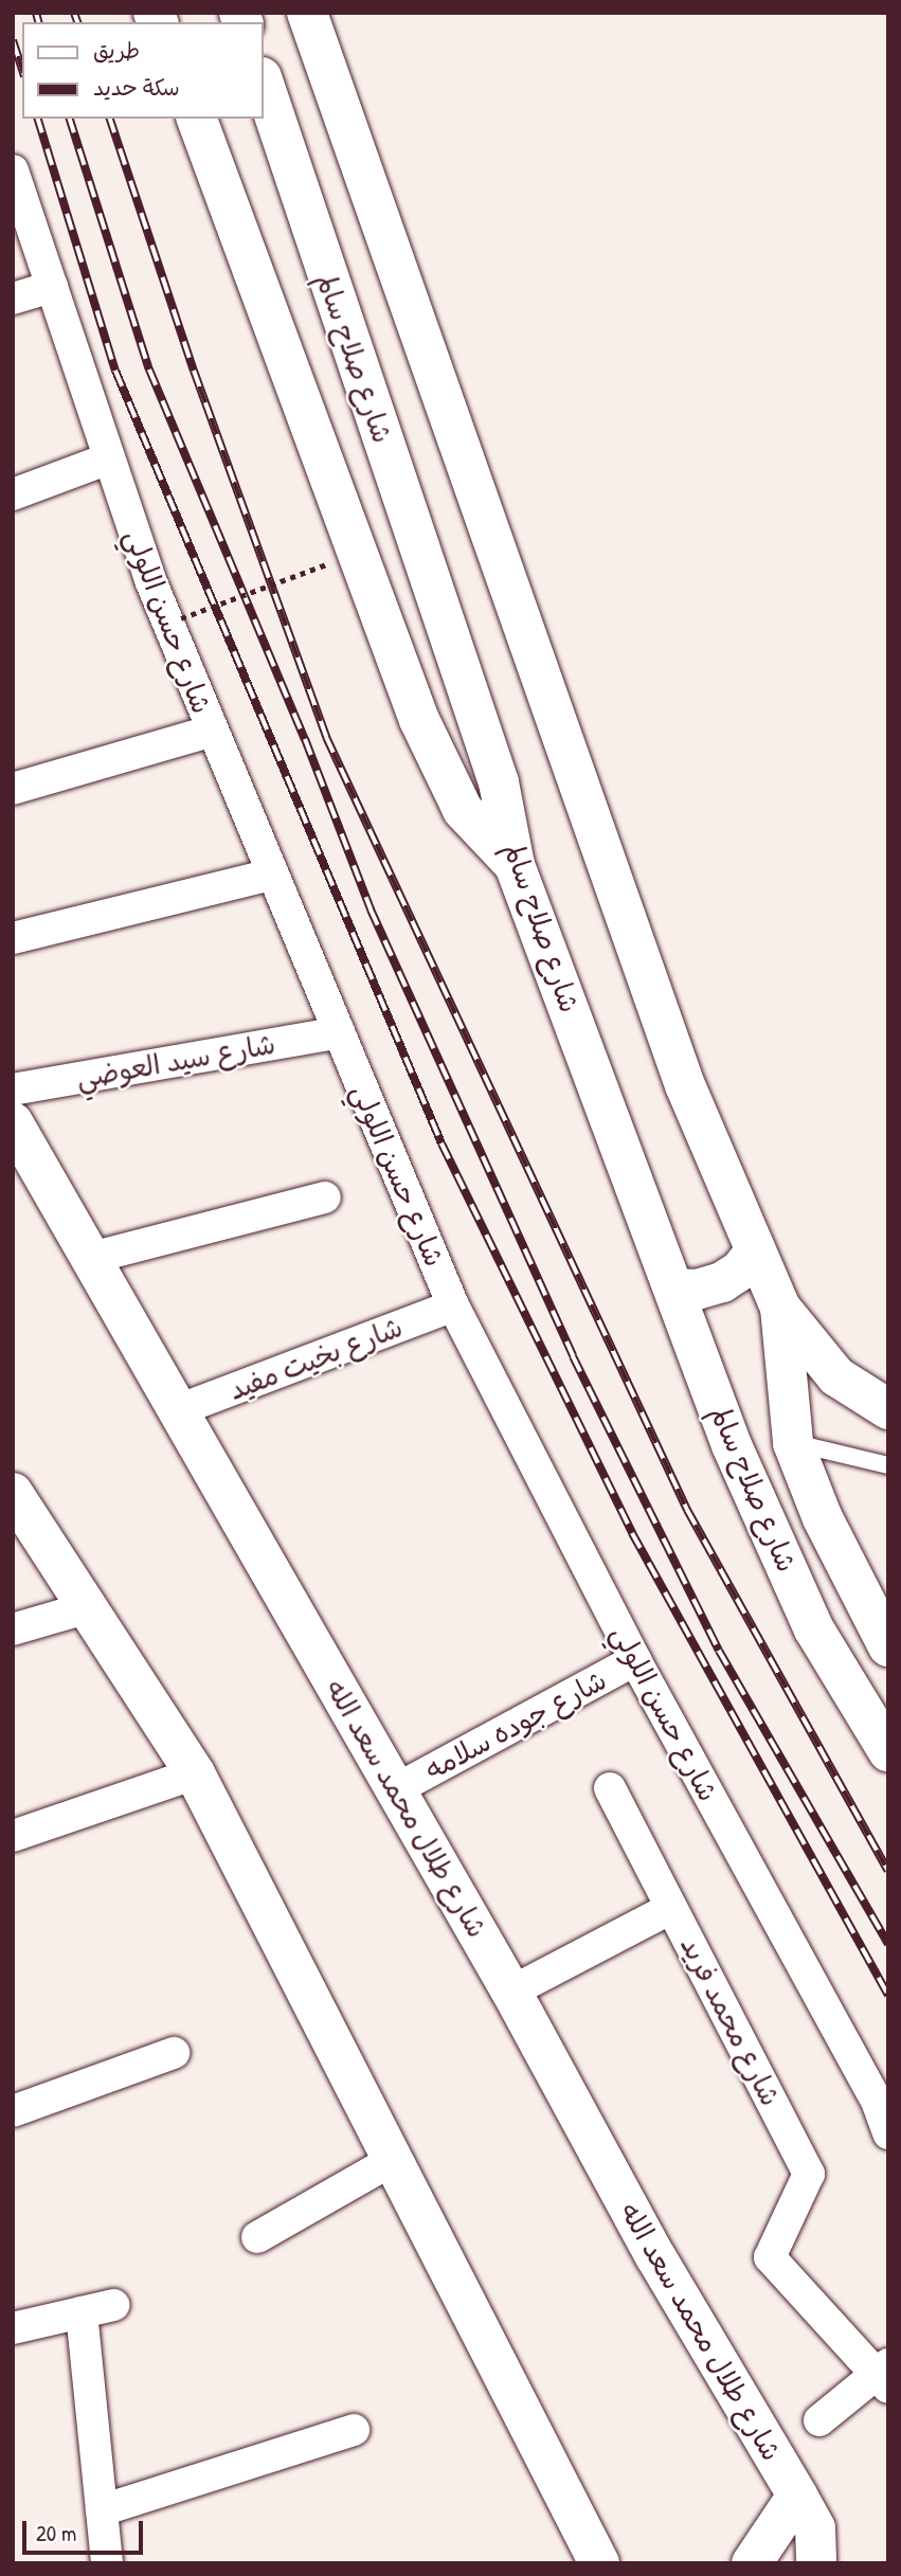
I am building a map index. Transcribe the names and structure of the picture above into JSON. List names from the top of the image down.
{
  "streets": {
    "main road": ["شارع صلاح سالم", "شارع طلال محمد سعد الله"],
    "street": [
      "شارع حسن اللولي",
      "شارع سيد العوضي",
      "شارع بخيت مفيد",
      "شارع جوده سلامه",
      "شارع محمد فريد"
    ]
  },
  "crossings": [
    ["شارع حسن اللولي", "شارع سيد العوضي"],
    ["شارع حسن اللولي", "شارع بخيت مفيد"],
    ["شارع حسن اللولي", "شارع جوده سلامه"],
    ["شارع بخيت مفيد", "شارع طلال محمد سعد الله"],
    ["شارع جوده سلامه", "شارع طلال محمد سعد الله"]
  ],
  "legend": ["طريق", "سكة حديد"],
  "scale_bar": "20 m"
}
